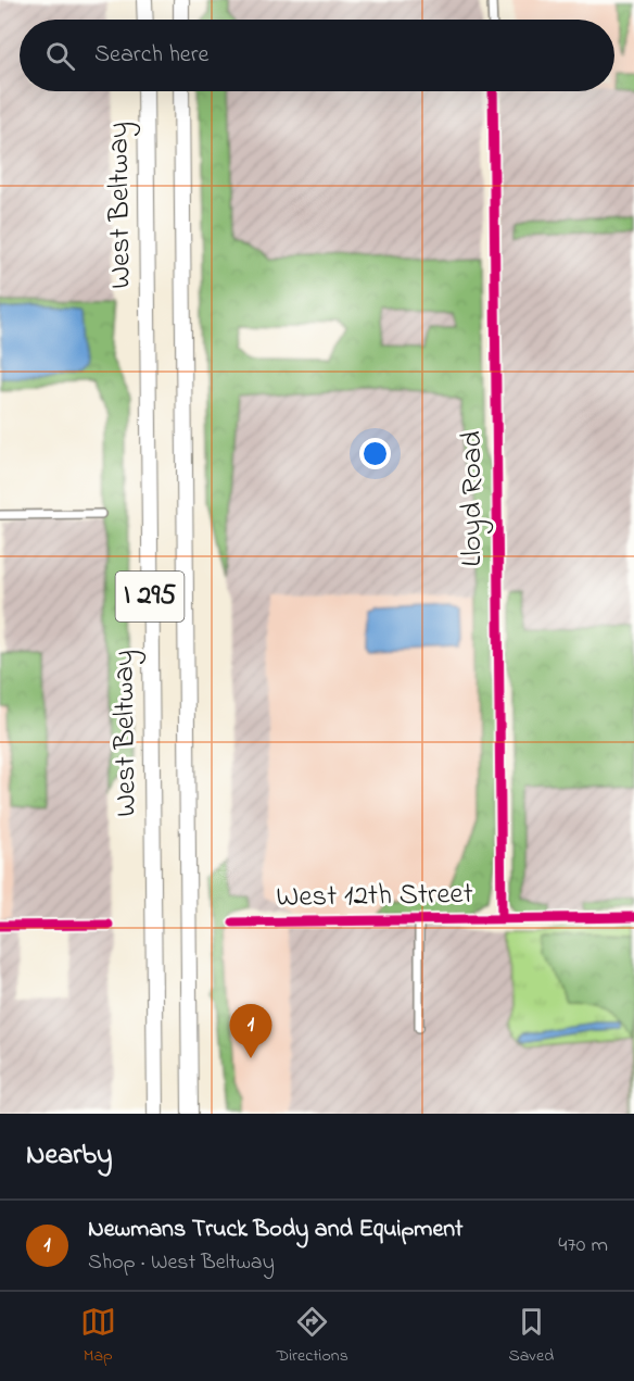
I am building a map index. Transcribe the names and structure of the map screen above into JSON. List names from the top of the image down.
{
  "streets": {
    "highway": ["West Beltway", "I 295"],
    "street": ["Lloyd Road", "West 12th Street"]
  },
  "crossings": [
    ["Lloyd Road", "West 12th Street"]
  ],
  "page": {
    "search": "Search here",
    "pins": "1",
    "heading": "Nearby",
    "list": [
      {
        "mark": "1",
        "name": "Newmans Truck Body and Equipment",
        "note": "Shop · West Beltway",
        "value": "470 m"
      }
    ],
    "nav": ["Map", "Directions", "Saved"]
  }
}
